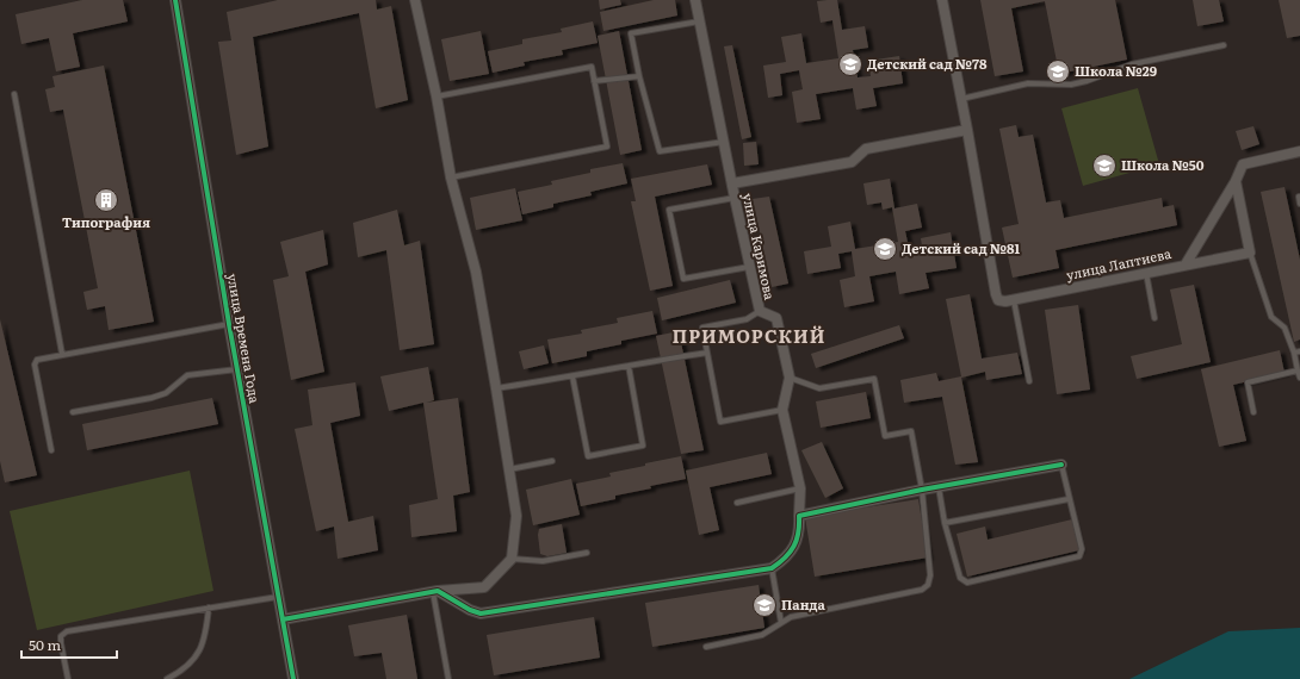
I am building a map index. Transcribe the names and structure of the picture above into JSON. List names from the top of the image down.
{
  "streets": {
    "street": ["улица Каримова", "улица Лаптиева", "улица Времена Года"]
  },
  "districts": ["ПРИМОРСКИЙ"],
  "places": {
    "school or university": [
      "Детский сад №78",
      "Школа №29",
      "Школа №50",
      "Детский сад №81",
      "Панда"
    ],
    "building": ["Типография"]
  },
  "scale_bar": "50 m"
}
